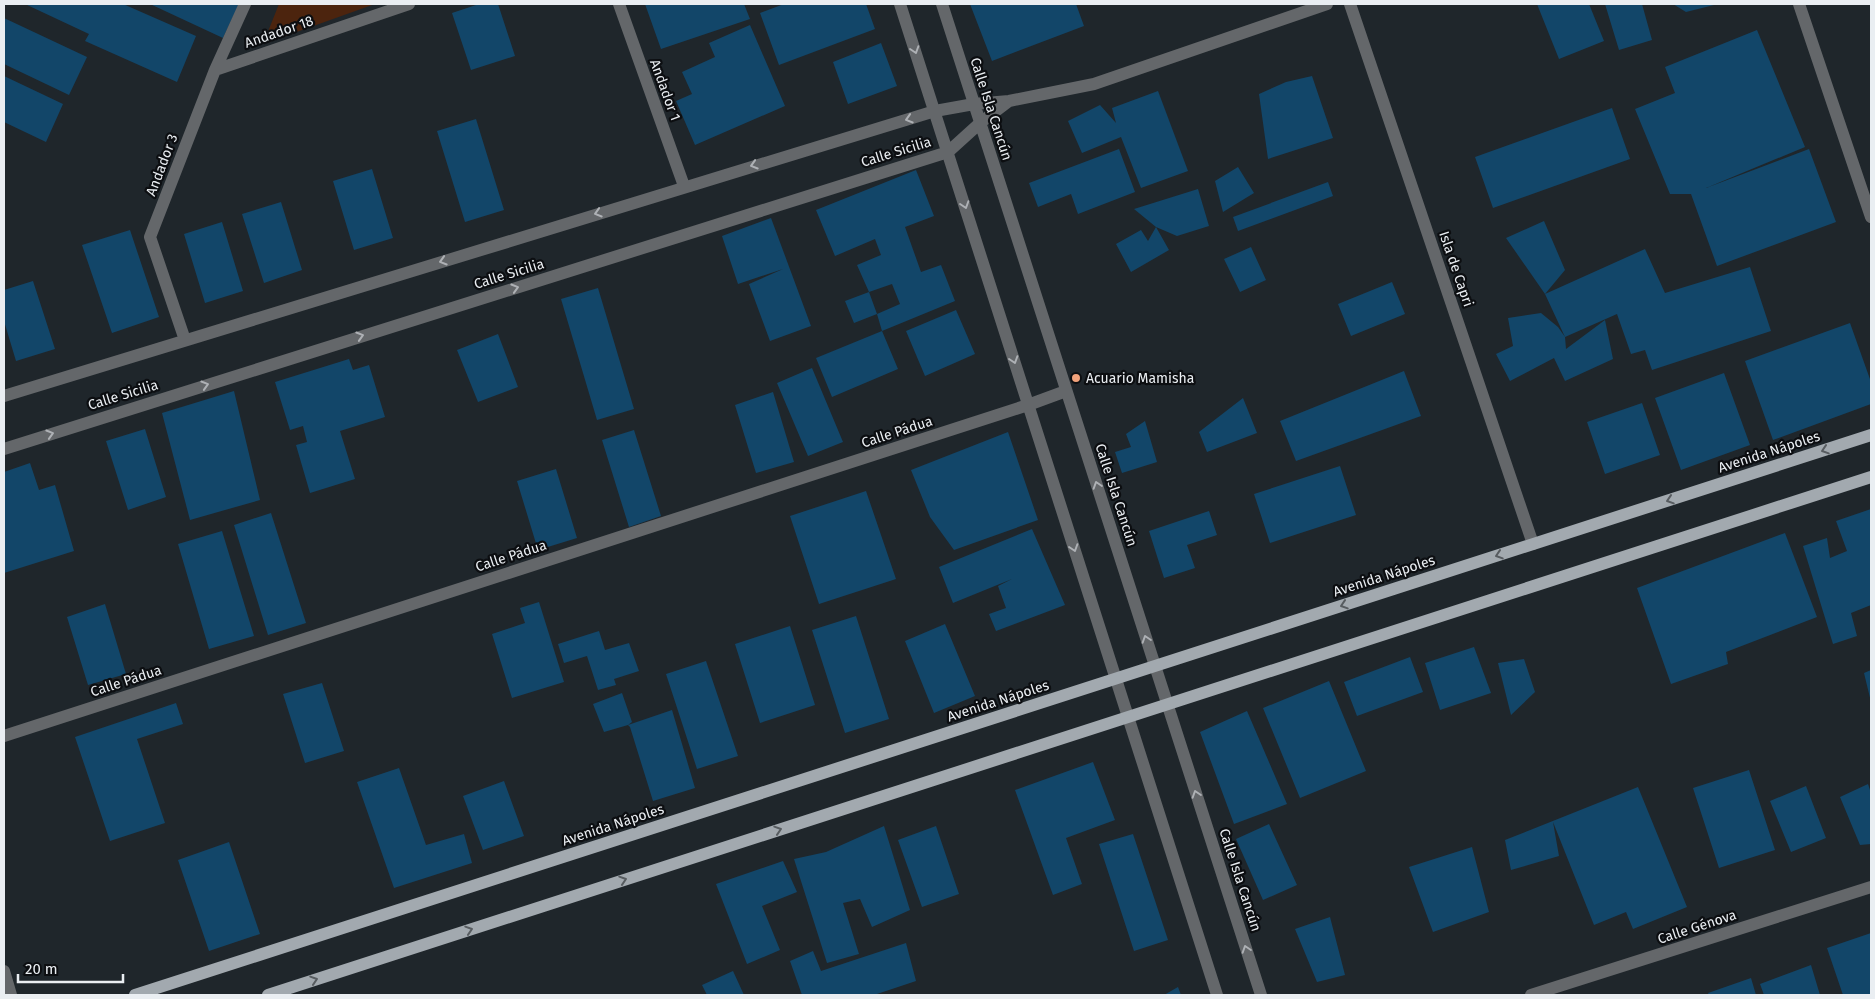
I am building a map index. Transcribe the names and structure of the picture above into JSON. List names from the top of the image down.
{
  "streets": {
    "main road": ["Avenida Nápoles"],
    "street": [
      "Andador 18",
      "Andador 1",
      "Calle Isla Cancún",
      "Calle Sicilia",
      "Andador 3",
      "Isla de Capri",
      "Calle Pádua",
      "Calle Génova"
    ]
  },
  "crossings": [
    ["Andador 18", "Andador 3"],
    ["Andador 1", "Calle Sicilia"],
    ["Calle Isla Cancún", "Calle Sicilia"],
    ["Calle Isla Cancún", "Calle Pádua"],
    ["Calle Isla Cancún", "Avenida Nápoles"],
    ["Calle Sicilia", "Andador 3"],
    ["Isla de Capri", "Avenida Nápoles"]
  ],
  "places": ["Acuario Mamisha"],
  "scale_bar": "20 m"
}
